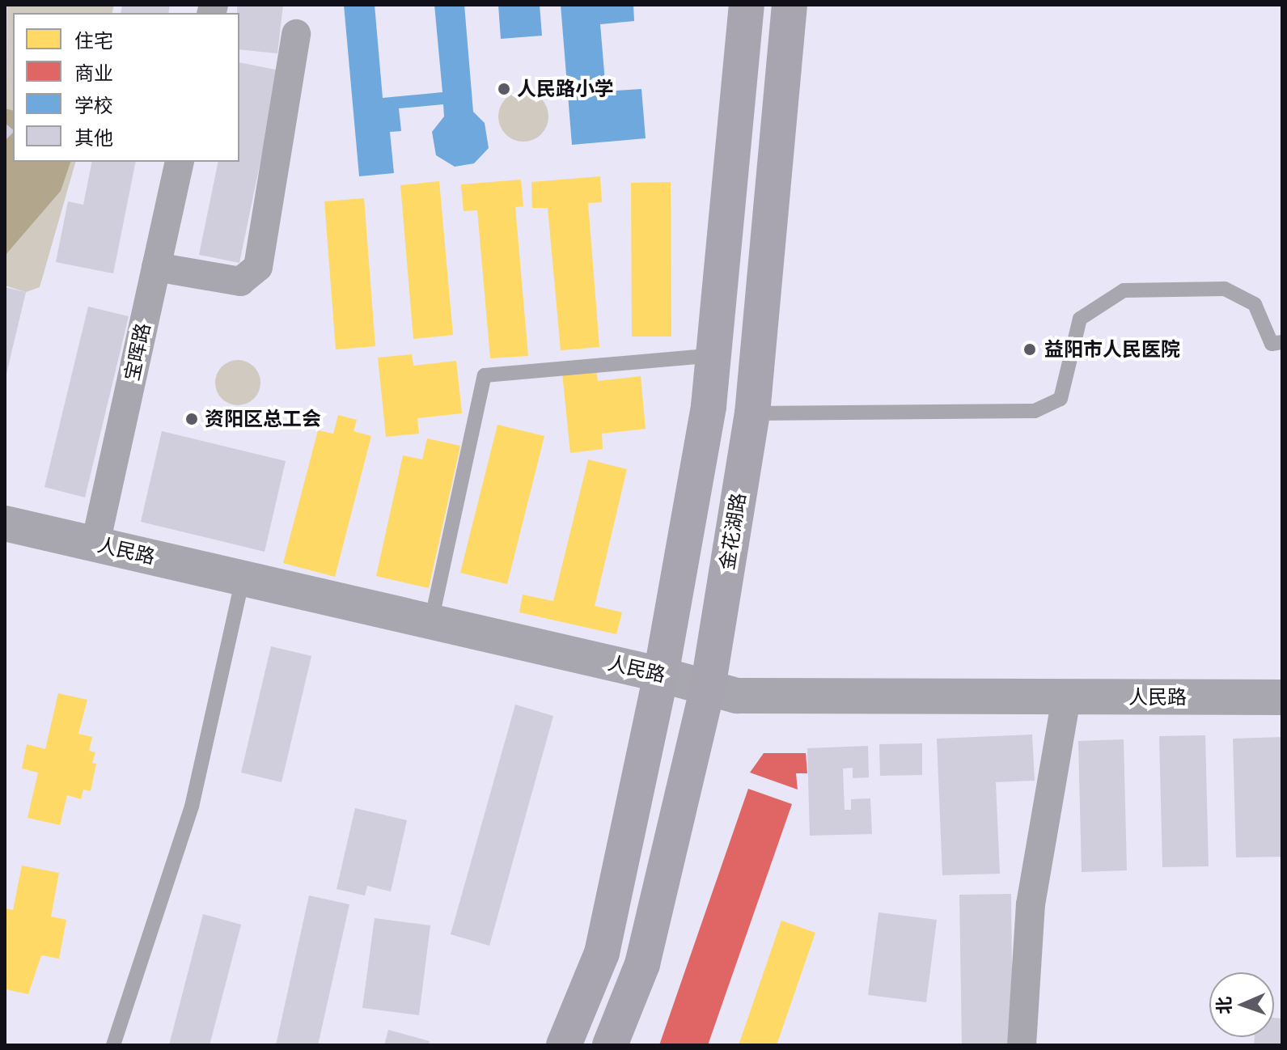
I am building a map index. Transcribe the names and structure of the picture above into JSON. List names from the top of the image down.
{
  "streets": {
    "main road": ["金花湖路"],
    "street": ["宝晖路", "人民路"]
  },
  "crossings": [
    ["宝晖路", "人民路"],
    ["金花湖路", "人民路"]
  ],
  "places": ["人民路小学", "益阳市人民医院", "资阳区总工会"],
  "legend": [
    "住宅",
    "商业",
    "学校",
    "其他"
  ],
  "north": "left"
}
